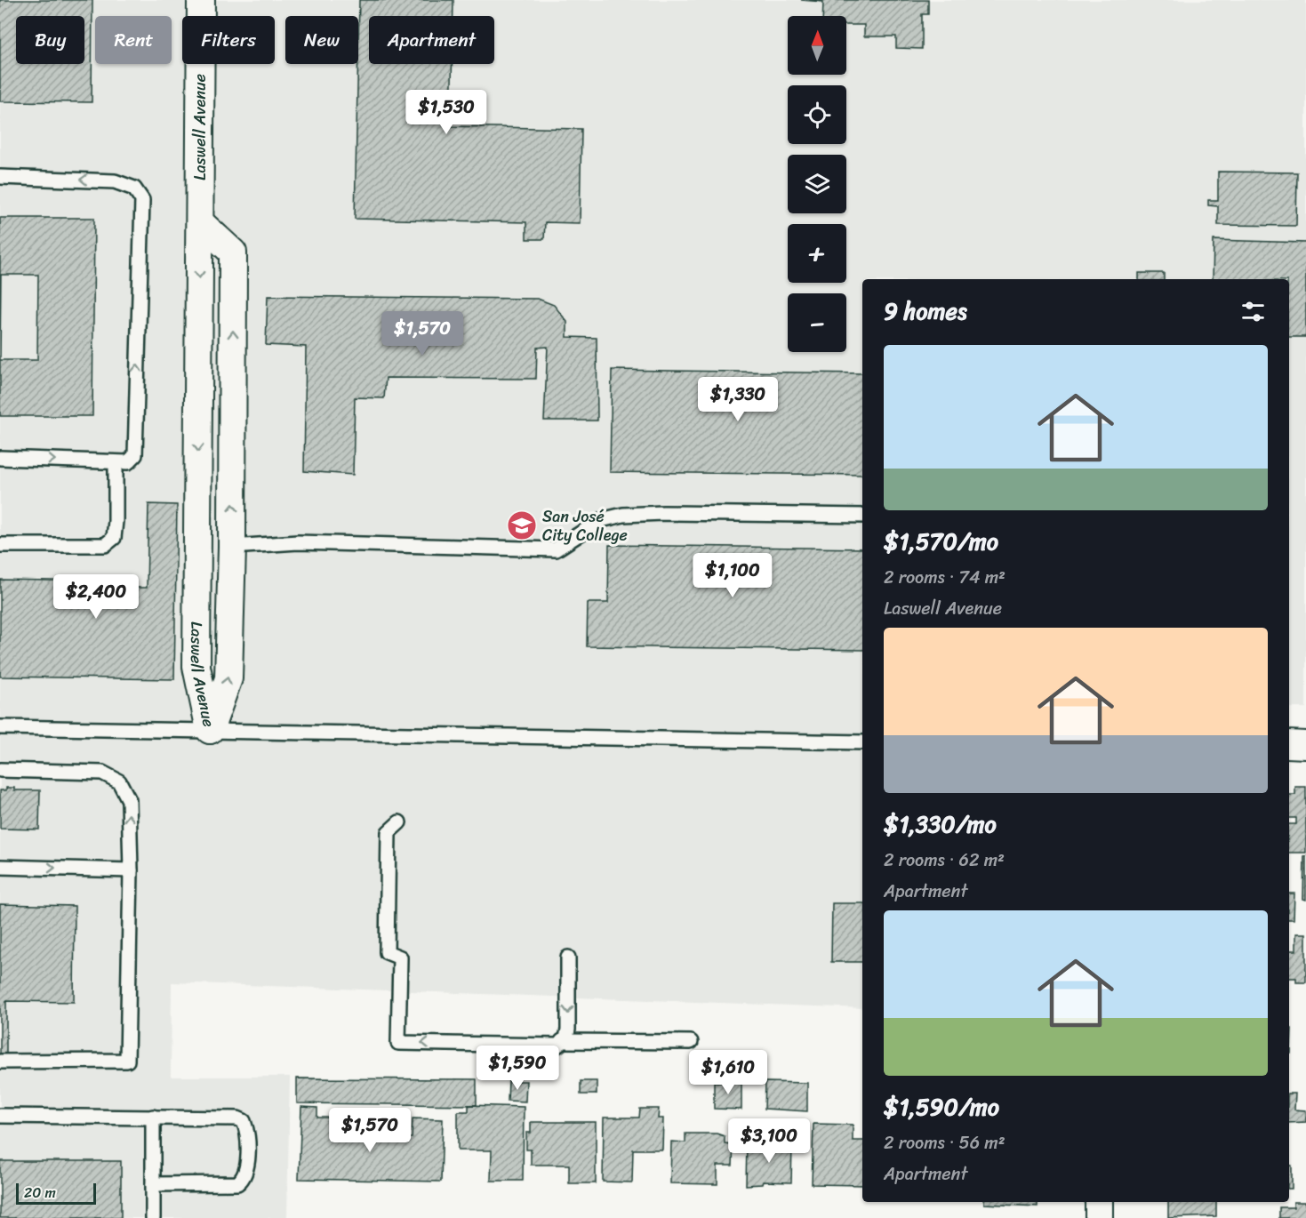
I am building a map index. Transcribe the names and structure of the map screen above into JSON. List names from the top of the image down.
{
  "streets": {
    "street": ["Laswell Avenue"]
  },
  "places": {
    "school or university": ["San José City College"]
  },
  "scale_bar": "20 m",
  "north": "top",
  "page": {
    "map_buttons": ["+", "−"],
    "chip": [
      "Buy",
      "Rent",
      "Filters",
      "New",
      "Apartment"
    ],
    "price": [
      "$1,530",
      "$1,570",
      "$1,330",
      "$1,100",
      "$2,400",
      "$1,590",
      "$1,610",
      "$1,570",
      "$3,100"
    ],
    "heading": "9 homes",
    "list": [
      {
        "name": "$1,570/mo",
        "note": "2 rooms · 74 m² · Laswell Avenue"
      },
      {
        "name": "$1,330/mo",
        "note": "2 rooms · 62 m² · Apartment"
      },
      {
        "name": "$1,590/mo",
        "note": "2 rooms · 56 m² · Apartment"
      }
    ],
    "scale": "20 m"
  }
}
